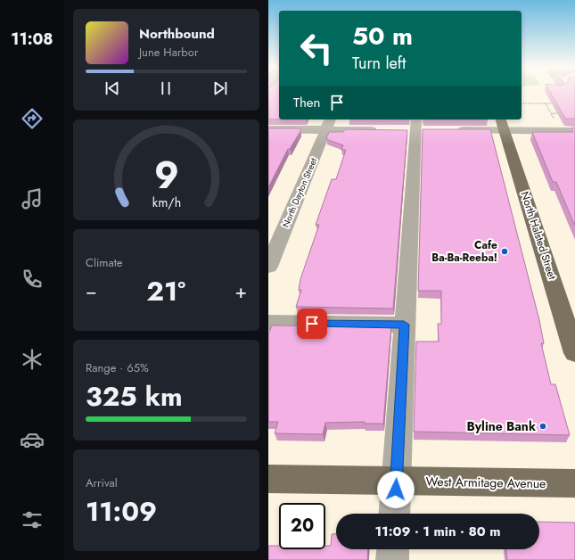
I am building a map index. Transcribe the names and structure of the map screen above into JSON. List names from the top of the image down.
{
  "streets": {
    "main road": ["North Halsted Street", "West Armitage Avenue"],
    "street": ["North Dayton Street"]
  },
  "places": ["Cafe Ba-Ba-Reeba!", "Byline Bank"],
  "page": {
    "tabs": "11:08",
    "turn": ["50 m", "Turn left"],
    "song": ["Northbound", "June Harbor"],
    "then": "Then",
    "tile": [
      "Climate",
      ["Range · 65%", "325 km"],
      ["Arrival", "11:09"]
    ],
    "heat": ["−", "21°", "+"],
    "limit": "20",
    "trip": "11:09 · 1 min · 80 m",
    "gauge": ["9", "km/h"]
  }
}
